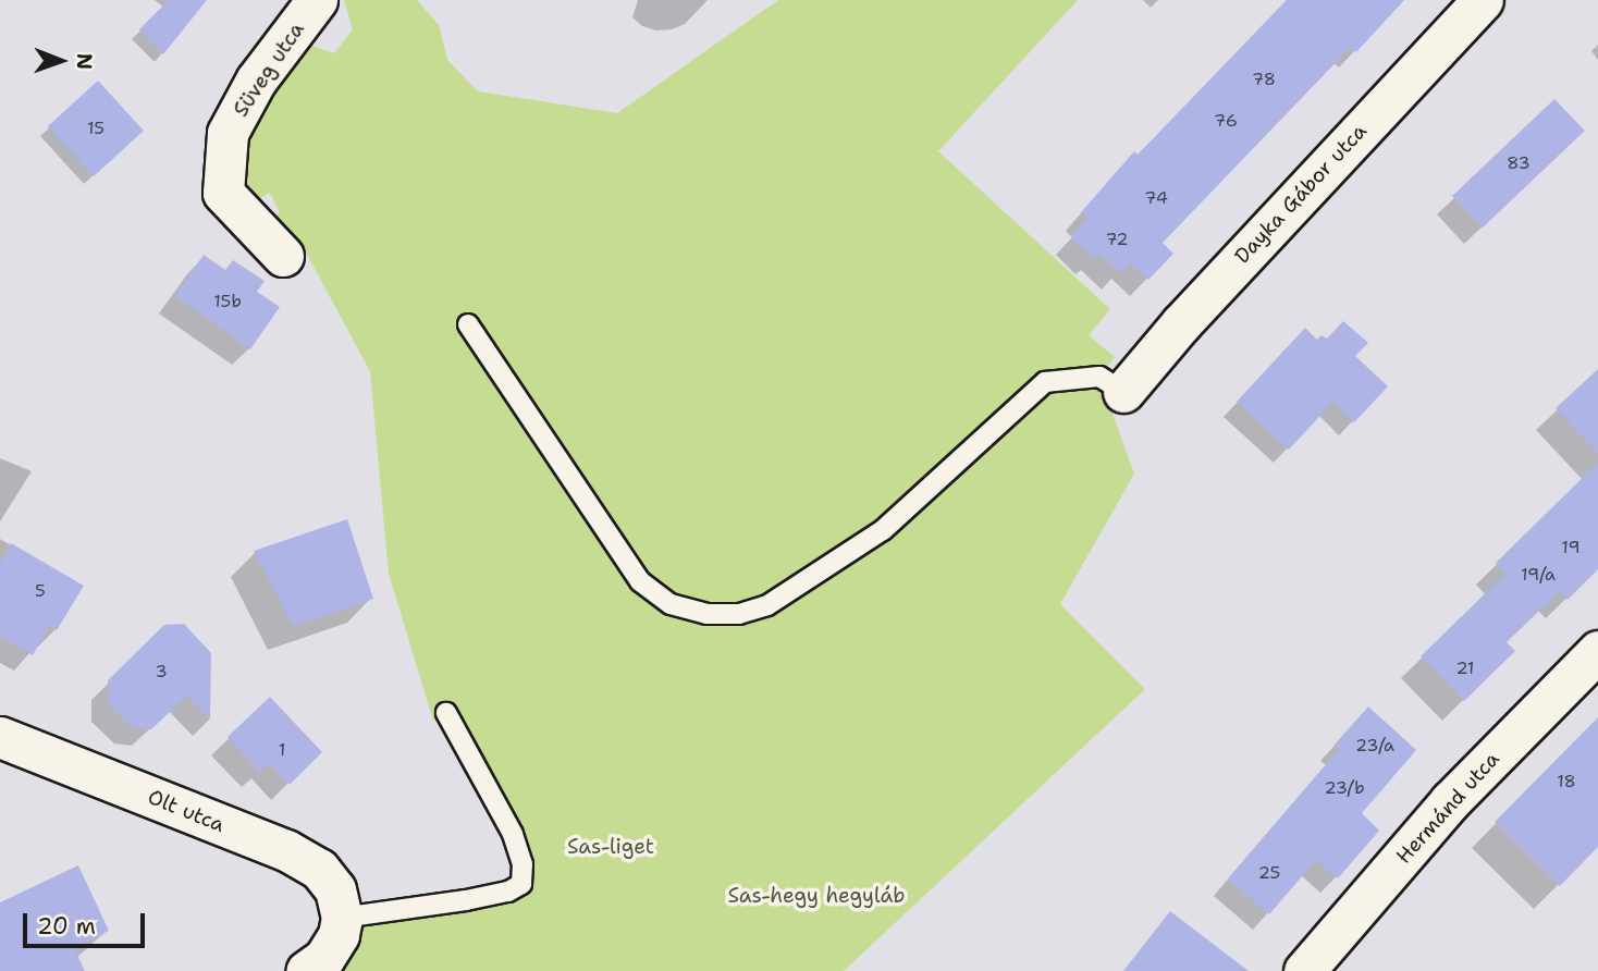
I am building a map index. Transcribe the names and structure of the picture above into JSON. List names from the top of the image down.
{
  "streets": {
    "street": [
      "Süveg utca",
      "Dayka Gábor utca",
      "Hermánd utca",
      "Olt utca"
    ]
  },
  "parks": ["Sas-liget", "Sas-hegy hegyláb"],
  "house_numbers": [
    "78",
    "76",
    "15",
    "83",
    "74",
    "72",
    "15b",
    "19",
    "19/a",
    "5",
    "21",
    "3",
    "23/a",
    "1",
    "18",
    "23/b",
    "25"
  ],
  "scale_bar": "20 m",
  "north": "right"
}
